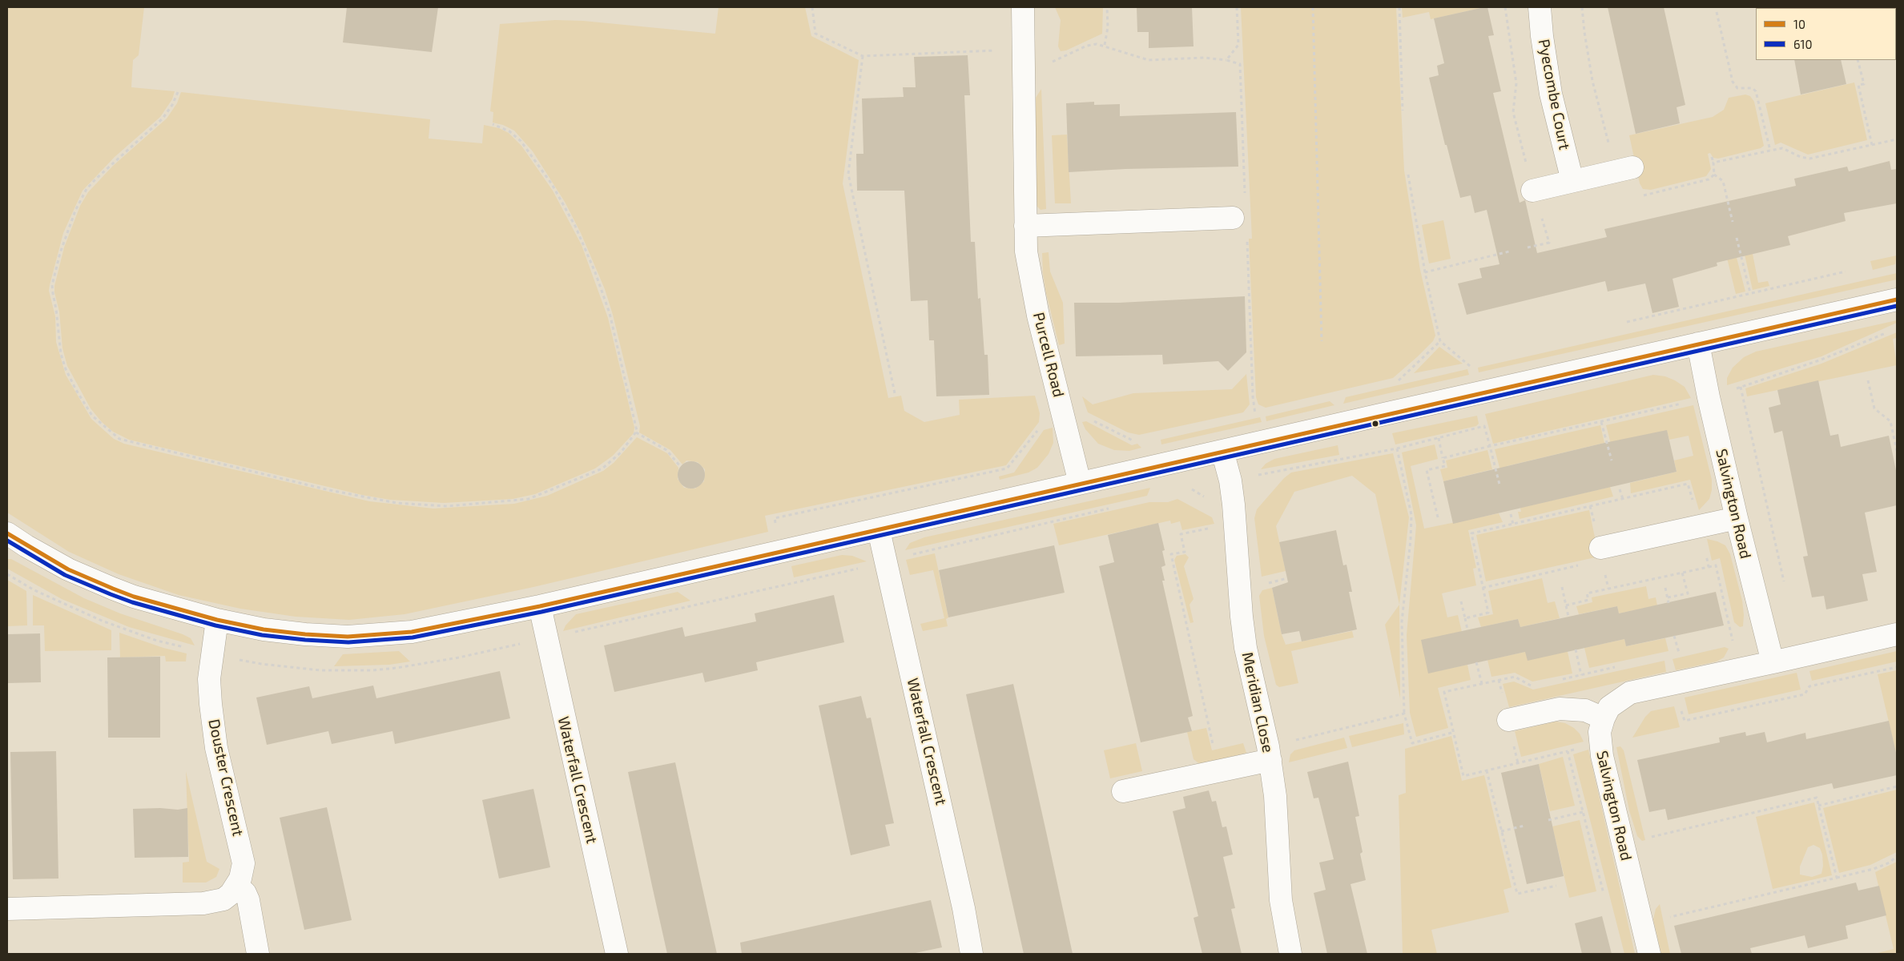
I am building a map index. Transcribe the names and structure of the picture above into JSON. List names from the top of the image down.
{
  "streets": {
    "street": [
      "Pyecombe Court",
      "Purcell Road",
      "Salvington Road",
      "Meridian Close",
      "Waterfall Crescent",
      "Douster Crescent"
    ]
  },
  "lines": ["transit line 10", "transit line 610"],
  "legend": ["10", "610"]
}
